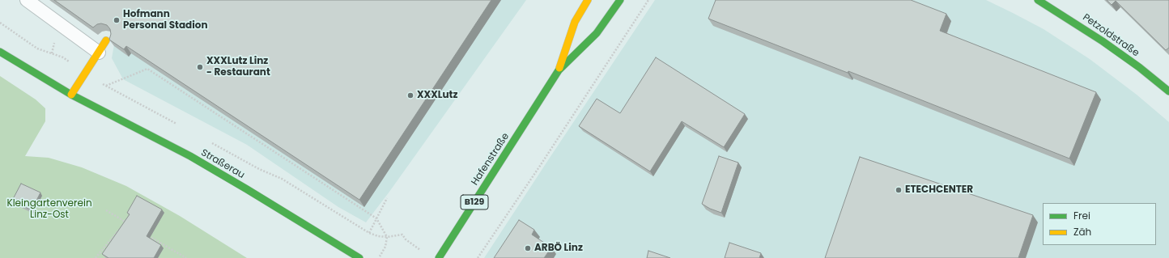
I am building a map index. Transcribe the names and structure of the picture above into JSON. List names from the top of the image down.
{
  "streets": {
    "main road": [
      "Petzoldstraße",
      "Hafenstraße",
      "Straßerau",
      "B129"
    ]
  },
  "parks": ["Kleingartenverein Linz-Ost"],
  "places": [
    "Hofmann Personal Stadion",
    "XXXLutz Linz - Restaurant",
    "XXXLutz",
    "ETECHCENTER",
    "ARBÖ Linz"
  ],
  "legend": ["Frei", "Zäh"]
}
